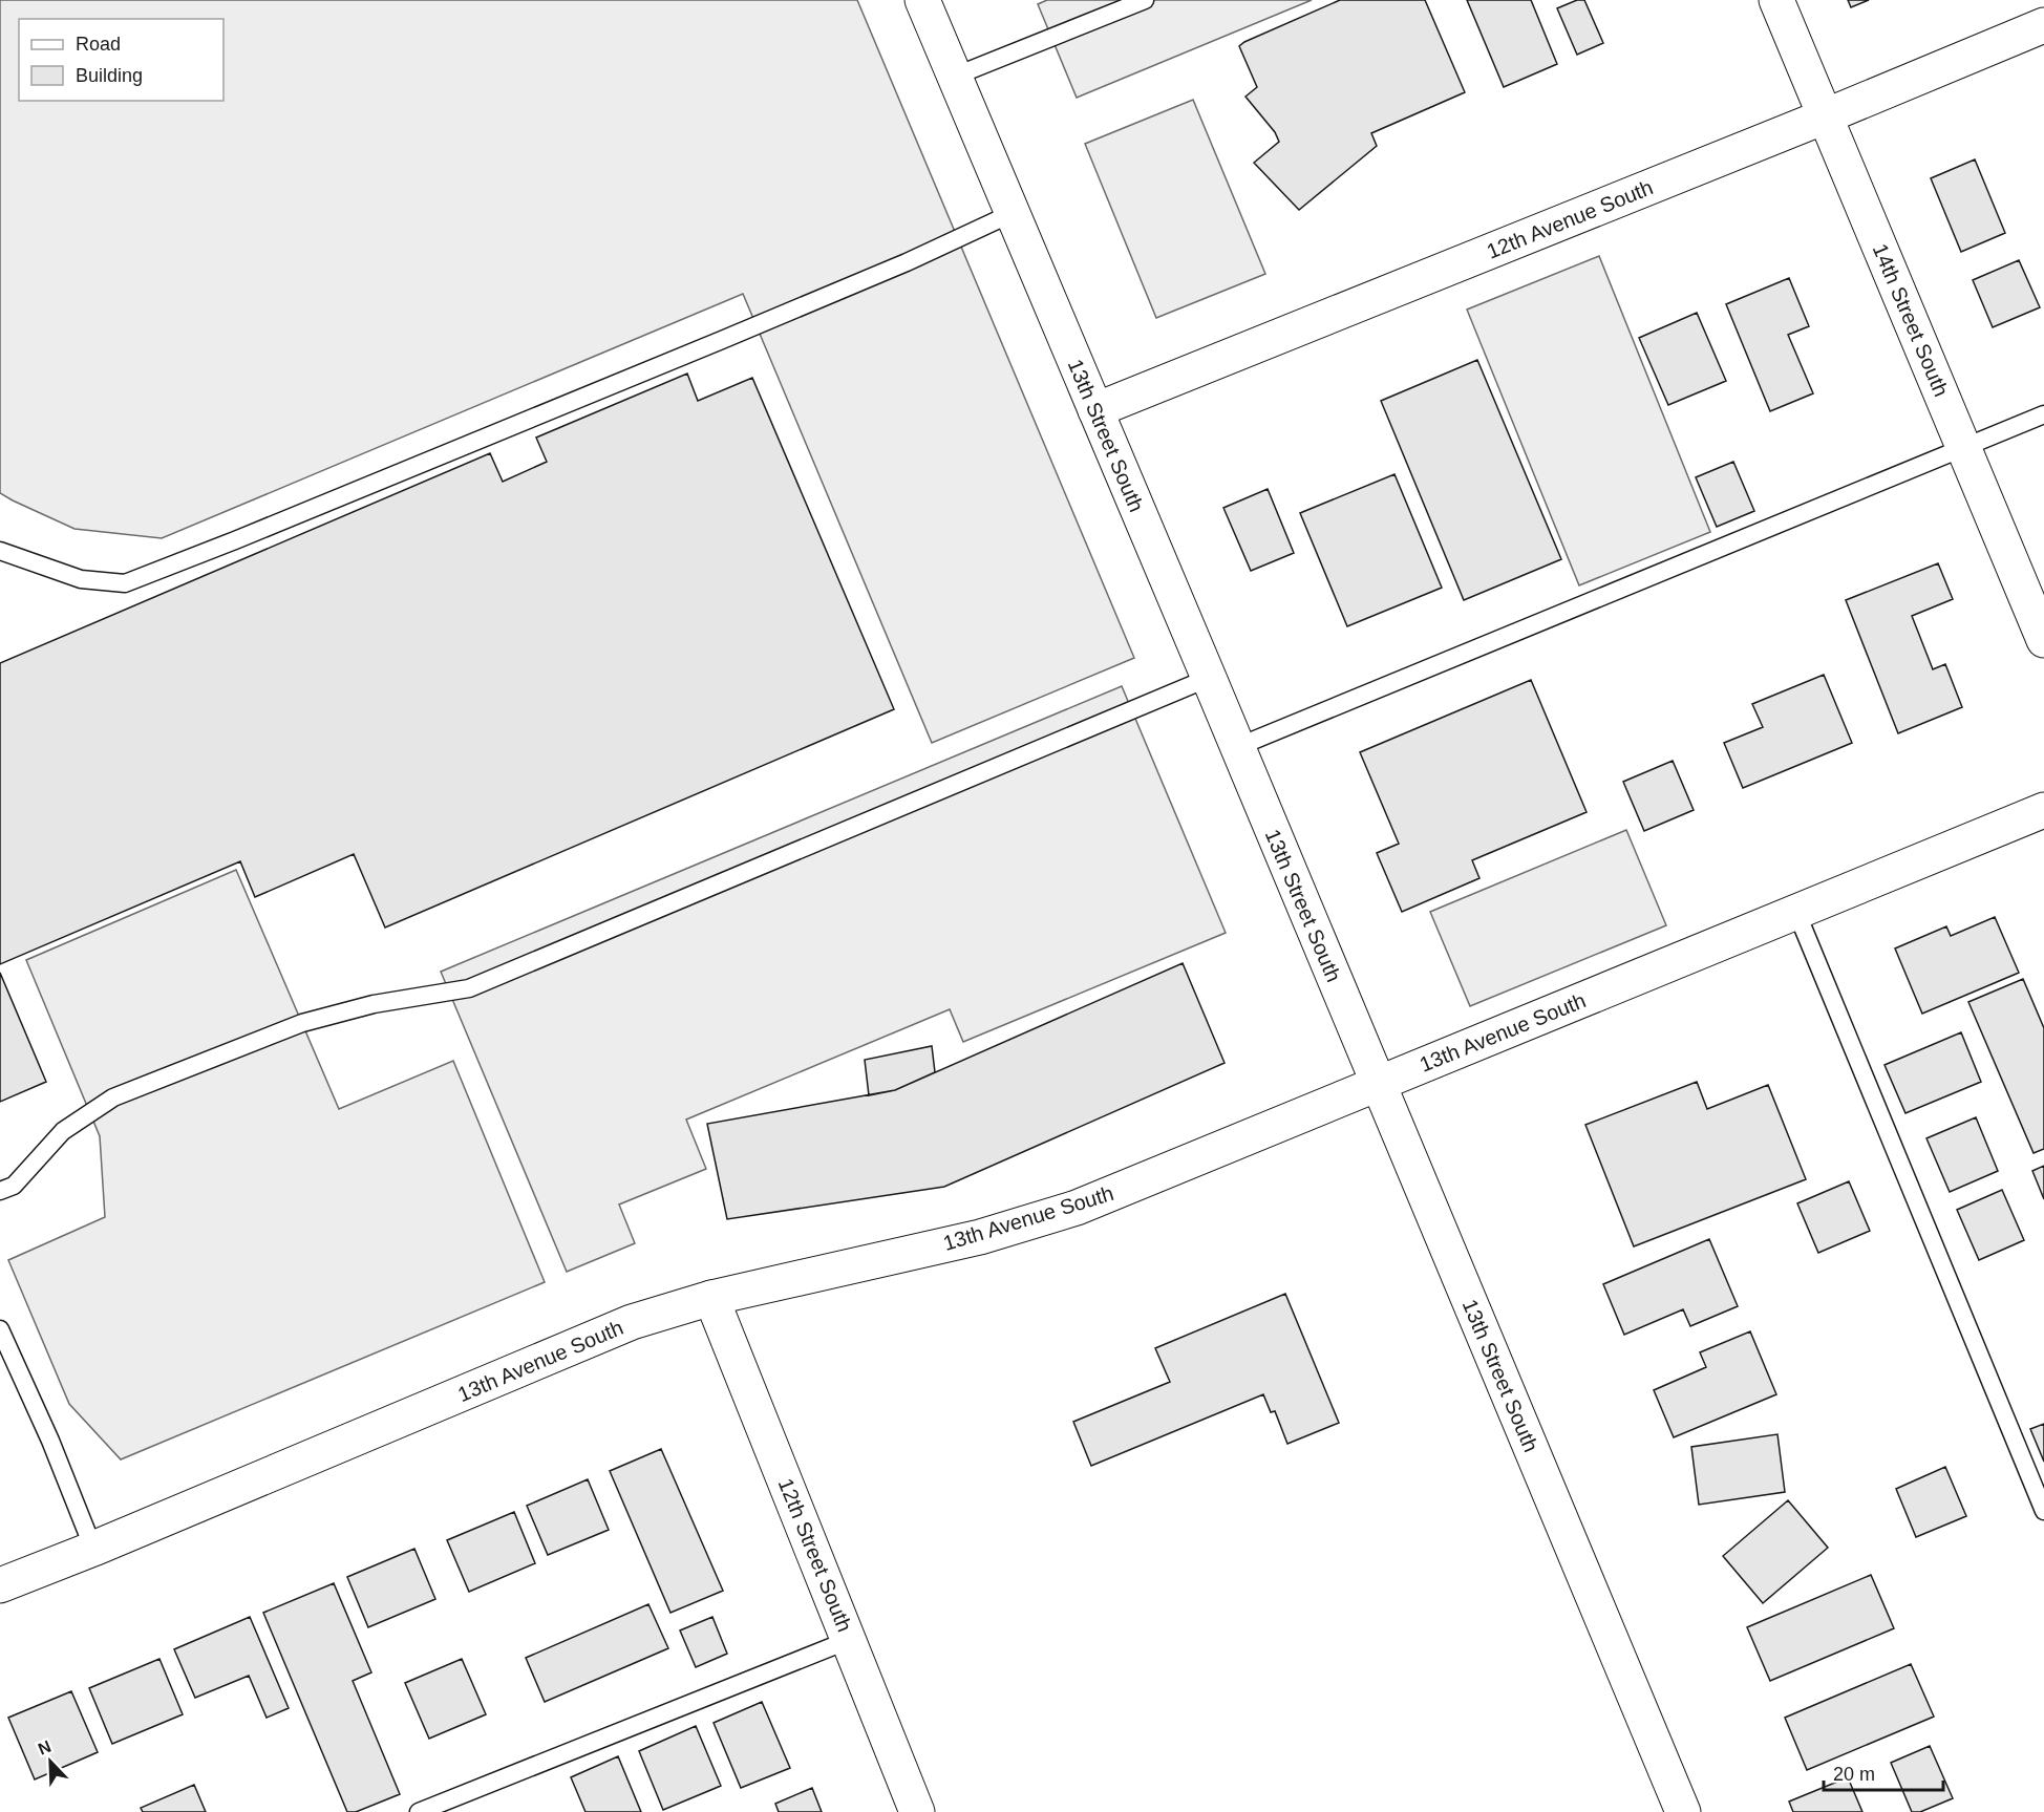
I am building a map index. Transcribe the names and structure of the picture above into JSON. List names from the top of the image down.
{
  "streets": {
    "street": [
      "12th Avenue South",
      "14th Street South",
      "13th Street South",
      "13th Avenue South",
      "12th Street South"
    ]
  },
  "crossings": [
    ["12th Avenue South", "14th Street South"],
    ["12th Avenue South", "13th Street South"],
    ["13th Street South", "13th Avenue South"],
    ["13th Avenue South", "12th Street South"]
  ],
  "legend": ["Road", "Building"],
  "scale_bar": "20 m",
  "north": "top left"
}
